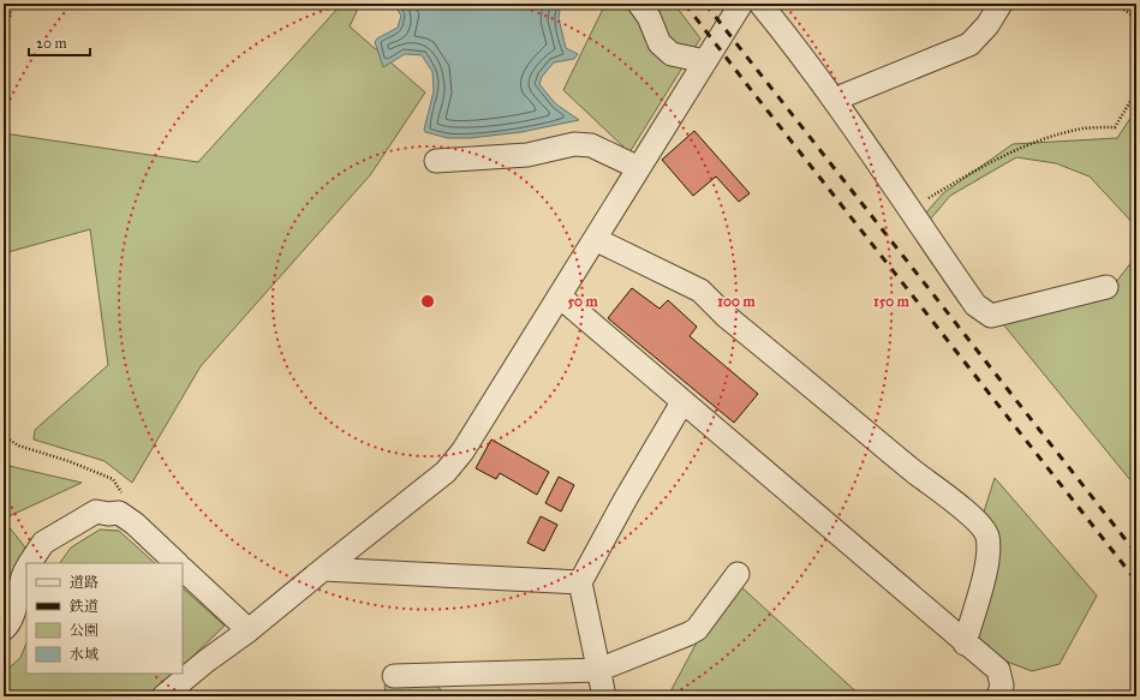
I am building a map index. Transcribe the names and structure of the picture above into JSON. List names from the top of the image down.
{
  "legend": [
    "道路",
    "鉄道",
    "公園",
    "水域"
  ],
  "scale_bar": "20 m",
  "rings": ["50 m", "100 m", "150 m"]
}
